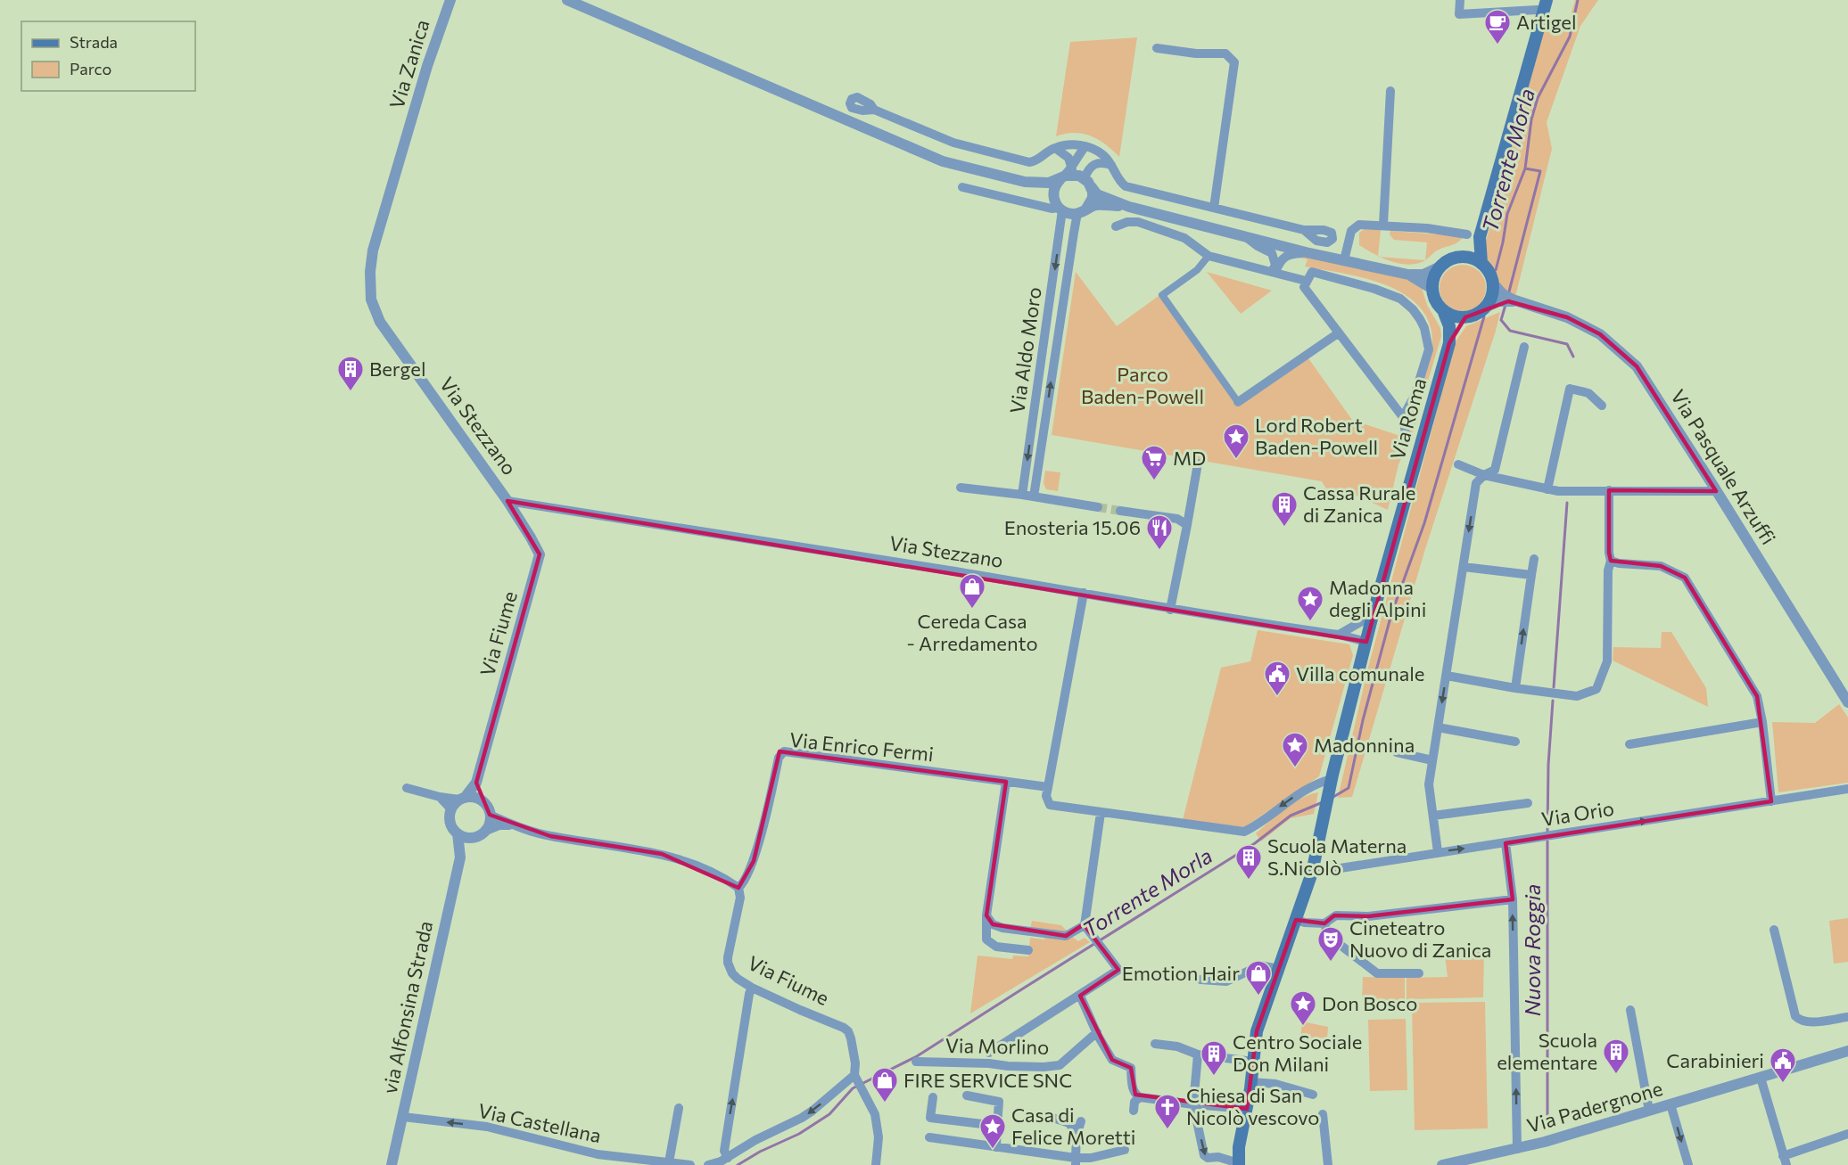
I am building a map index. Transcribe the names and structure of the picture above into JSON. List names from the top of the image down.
{
  "streets": {
    "main road": ["Via Roma"],
    "street": [
      "Via Zanica",
      "Via Aldo Moro",
      "Via Stezzano",
      "Via Pasquale Arzuffi",
      "Via Fiume",
      "Via Enrico Fermi",
      "Via Orio",
      "via Alfonsina Strada",
      "Via Morlino",
      "Via Padergnone",
      "Via Castellana"
    ]
  },
  "crossings": [
    ["Via Zanica", "Via Stezzano"],
    ["Via Roma", "Via Stezzano"],
    ["Via Roma", "Via Pasquale Arzuffi"],
    ["Via Roma", "Via Orio"],
    ["Via Stezzano", "Via Fiume"],
    ["Via Fiume", "Via Enrico Fermi"],
    ["via Alfonsina Strada", "Via Castellana"]
  ],
  "one_way": ["Via Castellana"],
  "water": ["Torrente Morla", "Nuova Roggia"],
  "parks": ["Parco Baden-Powell"],
  "places": {
    "cafe": ["Artigel"],
    "building": [
      "Bergel",
      "Cassa Rurale di Zanica",
      "Scuola Materna S.Nicolò",
      "Scuola elementare",
      "Centro Sociale Don Milani"
    ],
    "place": [
      "Lord Robert Baden-Powell",
      "Madonna degli Alpini",
      "Madonnina",
      "Don Bosco",
      "Casa di Felice Moretti"
    ],
    "supermarket": ["MD"],
    "restaurant": ["Enosteria 15.06"],
    "shop": ["Cereda Casa - Arredamento", "Emotion Hair", "FIRE SERVICE SNC"],
    "public building": ["Villa comunale", "Carabinieri"],
    "theatre": ["Cineteatro Nuovo di Zanica"],
    "church": ["Chiesa di San Nicolò vescovo"]
  },
  "legend": ["Strada", "Parco"]
}
